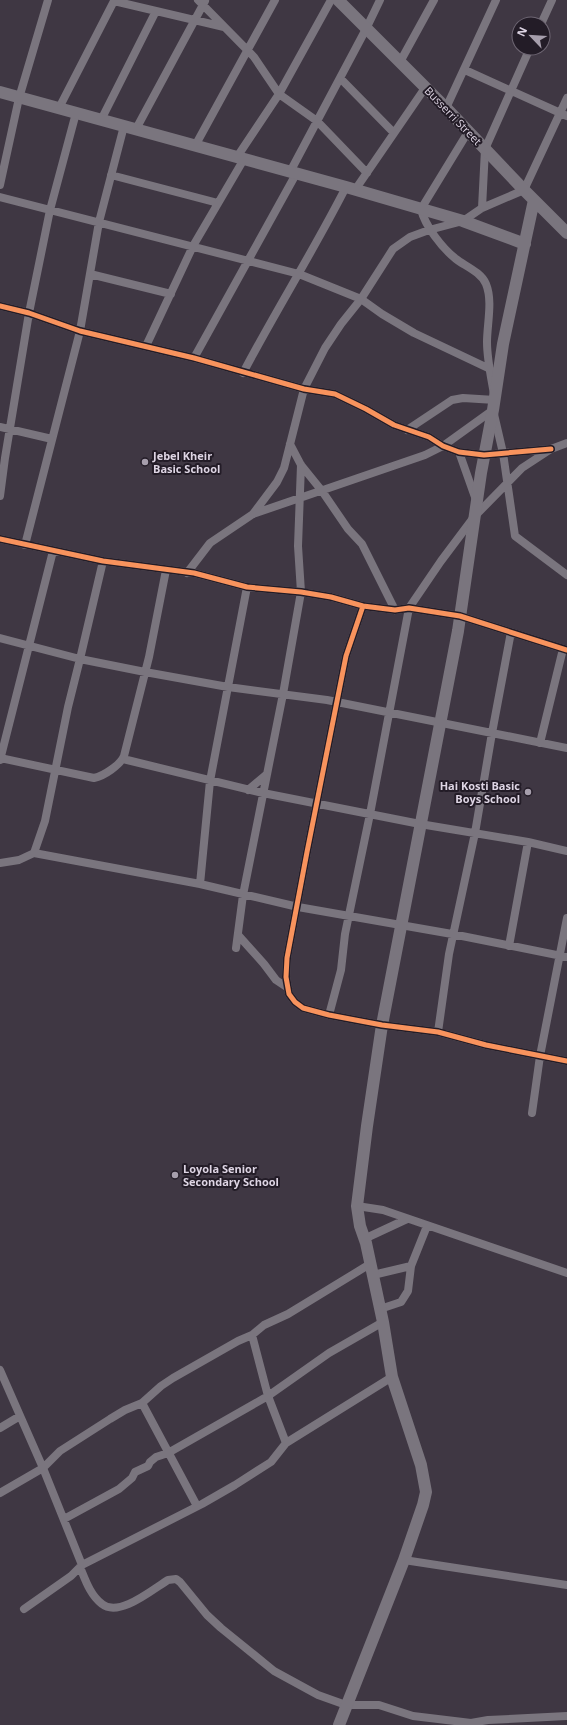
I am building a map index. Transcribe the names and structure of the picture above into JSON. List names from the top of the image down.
{
  "streets": {
    "main road": ["Busserri Street"]
  },
  "places": ["Jebel Kheir Basic School", "Hai Kosti Basic Boys School", "Loyola Senior Secondary School"],
  "north": "top left"
}
